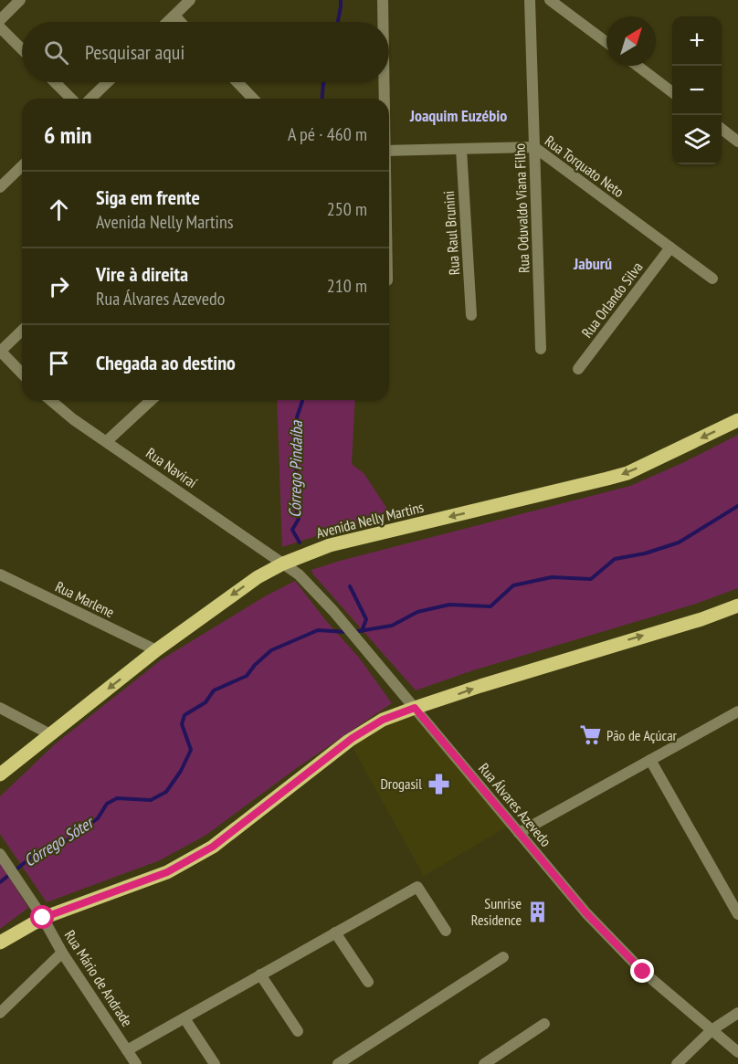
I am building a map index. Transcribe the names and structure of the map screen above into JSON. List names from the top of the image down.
{
  "streets": {
    "main road": ["Avenida Nelly Martins"],
    "street": [
      "Rua Torquato Neto",
      "Rua Oduvaldo Viana Filho",
      "Rua Raul Brunini",
      "Rua Orlando Silva",
      "Rua Naviraí",
      "Rua Marlene",
      "Rua Álvares Azevedo",
      "Rua Mário de Andrade"
    ]
  },
  "crossings": [
    ["Rua Torquato Neto", "Rua Oduvaldo Viana Filho"],
    ["Rua Torquato Neto", "Rua Raul Brunini"],
    ["Rua Torquato Neto", "Rua Orlando Silva"],
    ["Rua Naviraí", "Avenida Nelly Martins"],
    ["Rua Naviraí", "Rua Álvares Azevedo"],
    ["Avenida Nelly Martins", "Rua Marlene"],
    ["Avenida Nelly Martins", "Rua Álvares Azevedo"]
  ],
  "one_way": ["Avenida Nelly Martins"],
  "districts": ["Joaquim Euzébio", "Jaburú"],
  "water": ["Córrego Pindaíba", "Córrego Sóter"],
  "places": {
    "supermarket": ["Pão de Açúcar"],
    "pharmacy": ["Drogasil"],
    "building": ["Sunrise Residence"]
  },
  "north": "top right",
  "page": {
    "map_buttons": ["+", "−"],
    "search": "Pesquisar aqui",
    "heading": ["6 min", "A pé · 460 m"],
    "list": [
      ["Siga em frente", "Avenida Nelly Martins", "250 m"],
      ["Vire à direita", "Rua Álvares Azevedo", "210 m"],
      "Chegada ao destino"
    ]
  }
}
